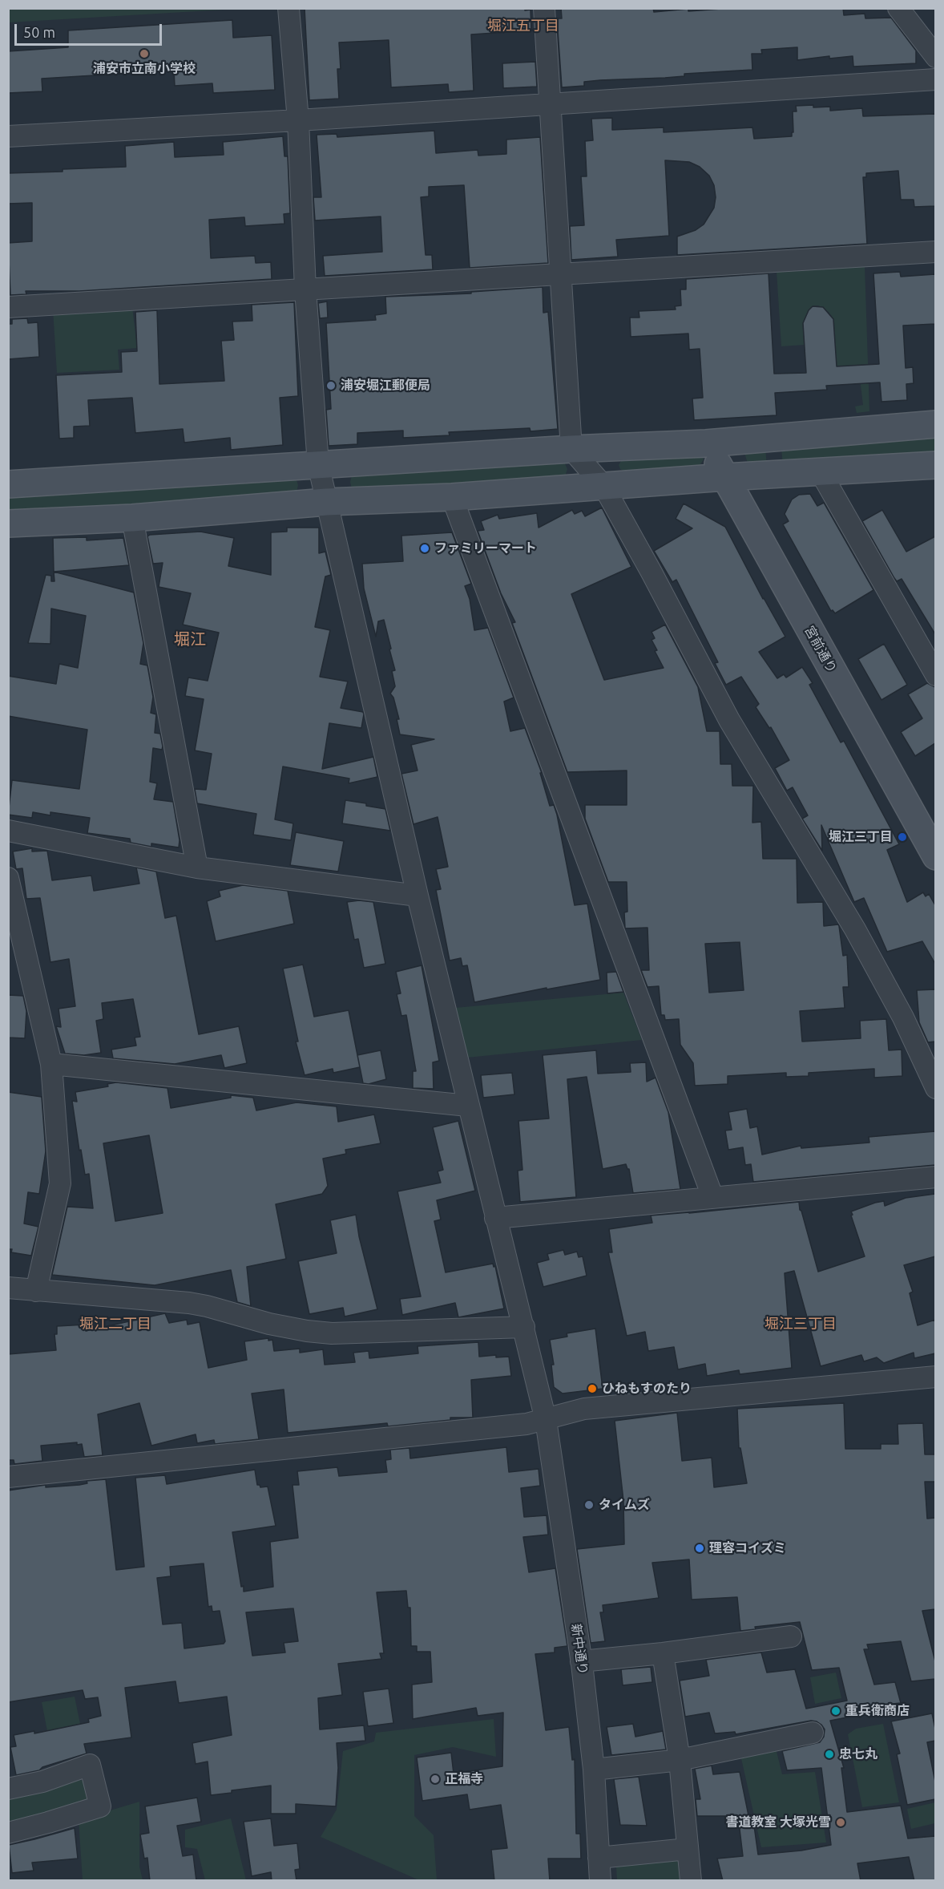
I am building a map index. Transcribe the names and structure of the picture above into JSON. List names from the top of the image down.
{
  "streets": {
    "street": ["宮前通り", "新中通り"]
  },
  "districts": [
    "堀江五丁目",
    "堀江",
    "堀江二丁目",
    "堀江三丁目"
  ],
  "places": [
    "浦安市立南小学校",
    "浦安堀江郵便局",
    "ファミリーマート",
    "堀江三丁目",
    "ひねもすのたり",
    "タイムズ",
    "理容コイズミ",
    "重兵衛商店",
    "忠七丸",
    "正福寺",
    "書道教室 大塚光雪"
  ],
  "scale_bar": "50 m"
}
